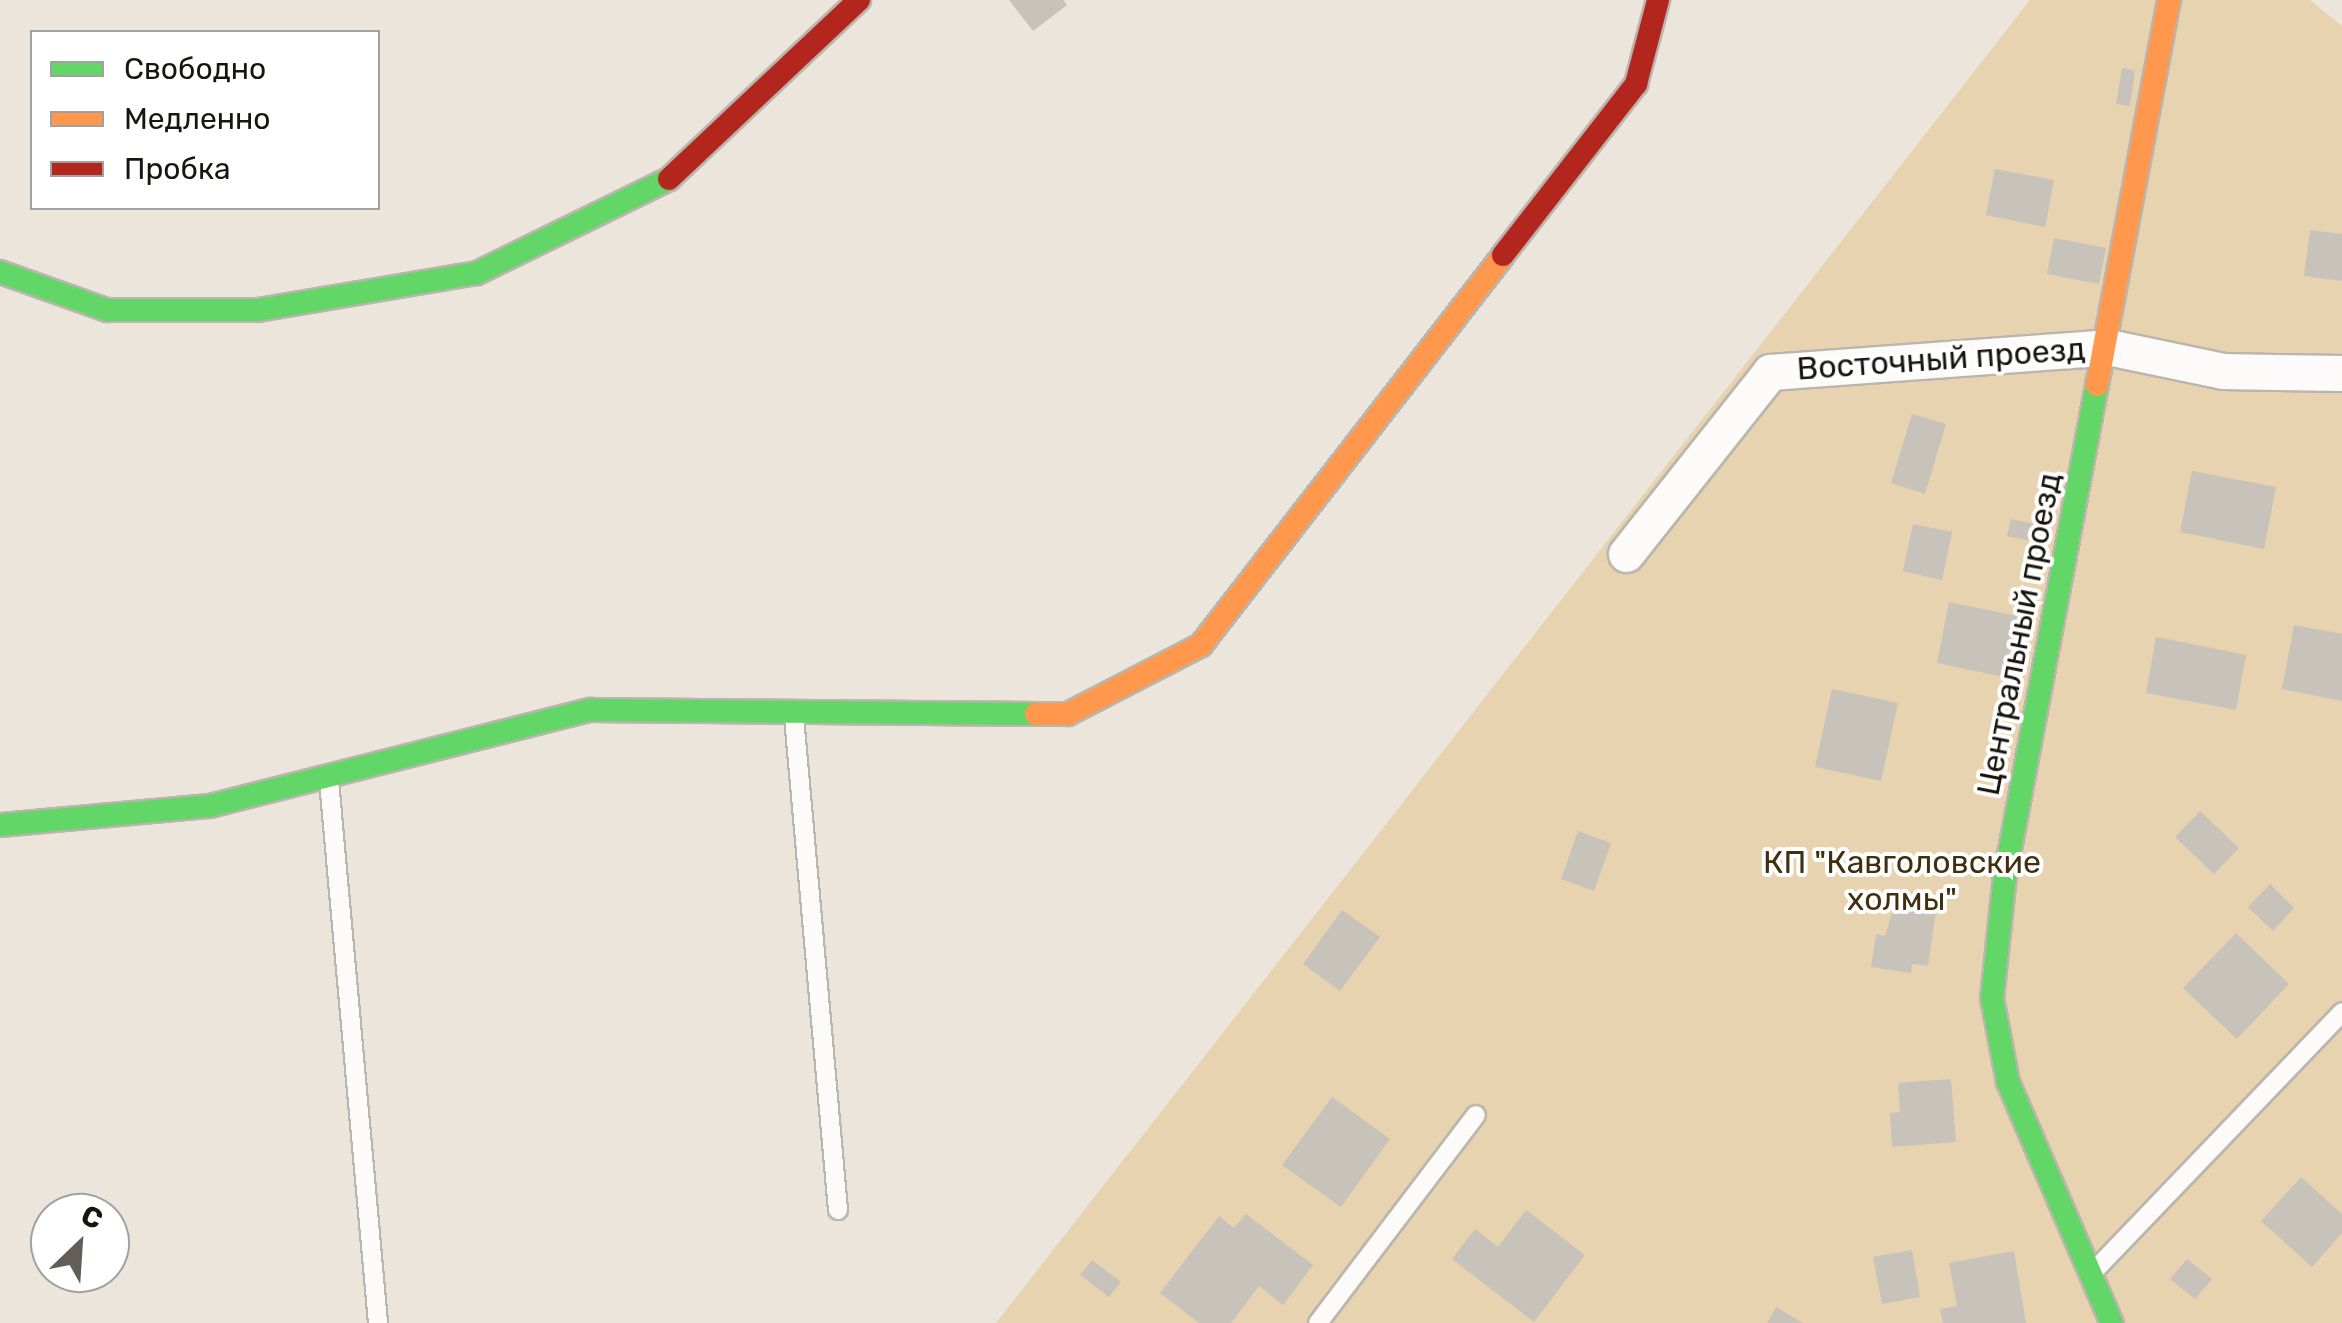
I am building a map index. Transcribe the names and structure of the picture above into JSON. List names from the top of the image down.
{
  "streets": {
    "street": ["Восточный проезд", "Центральный проезд"]
  },
  "crossings": [
    ["Восточный проезд", "Центральный проезд"]
  ],
  "parks": ["КП \"Кавголовские холмы\""],
  "legend": ["Свободно", "Медленно", "Пробка"],
  "north": "top right"
}
